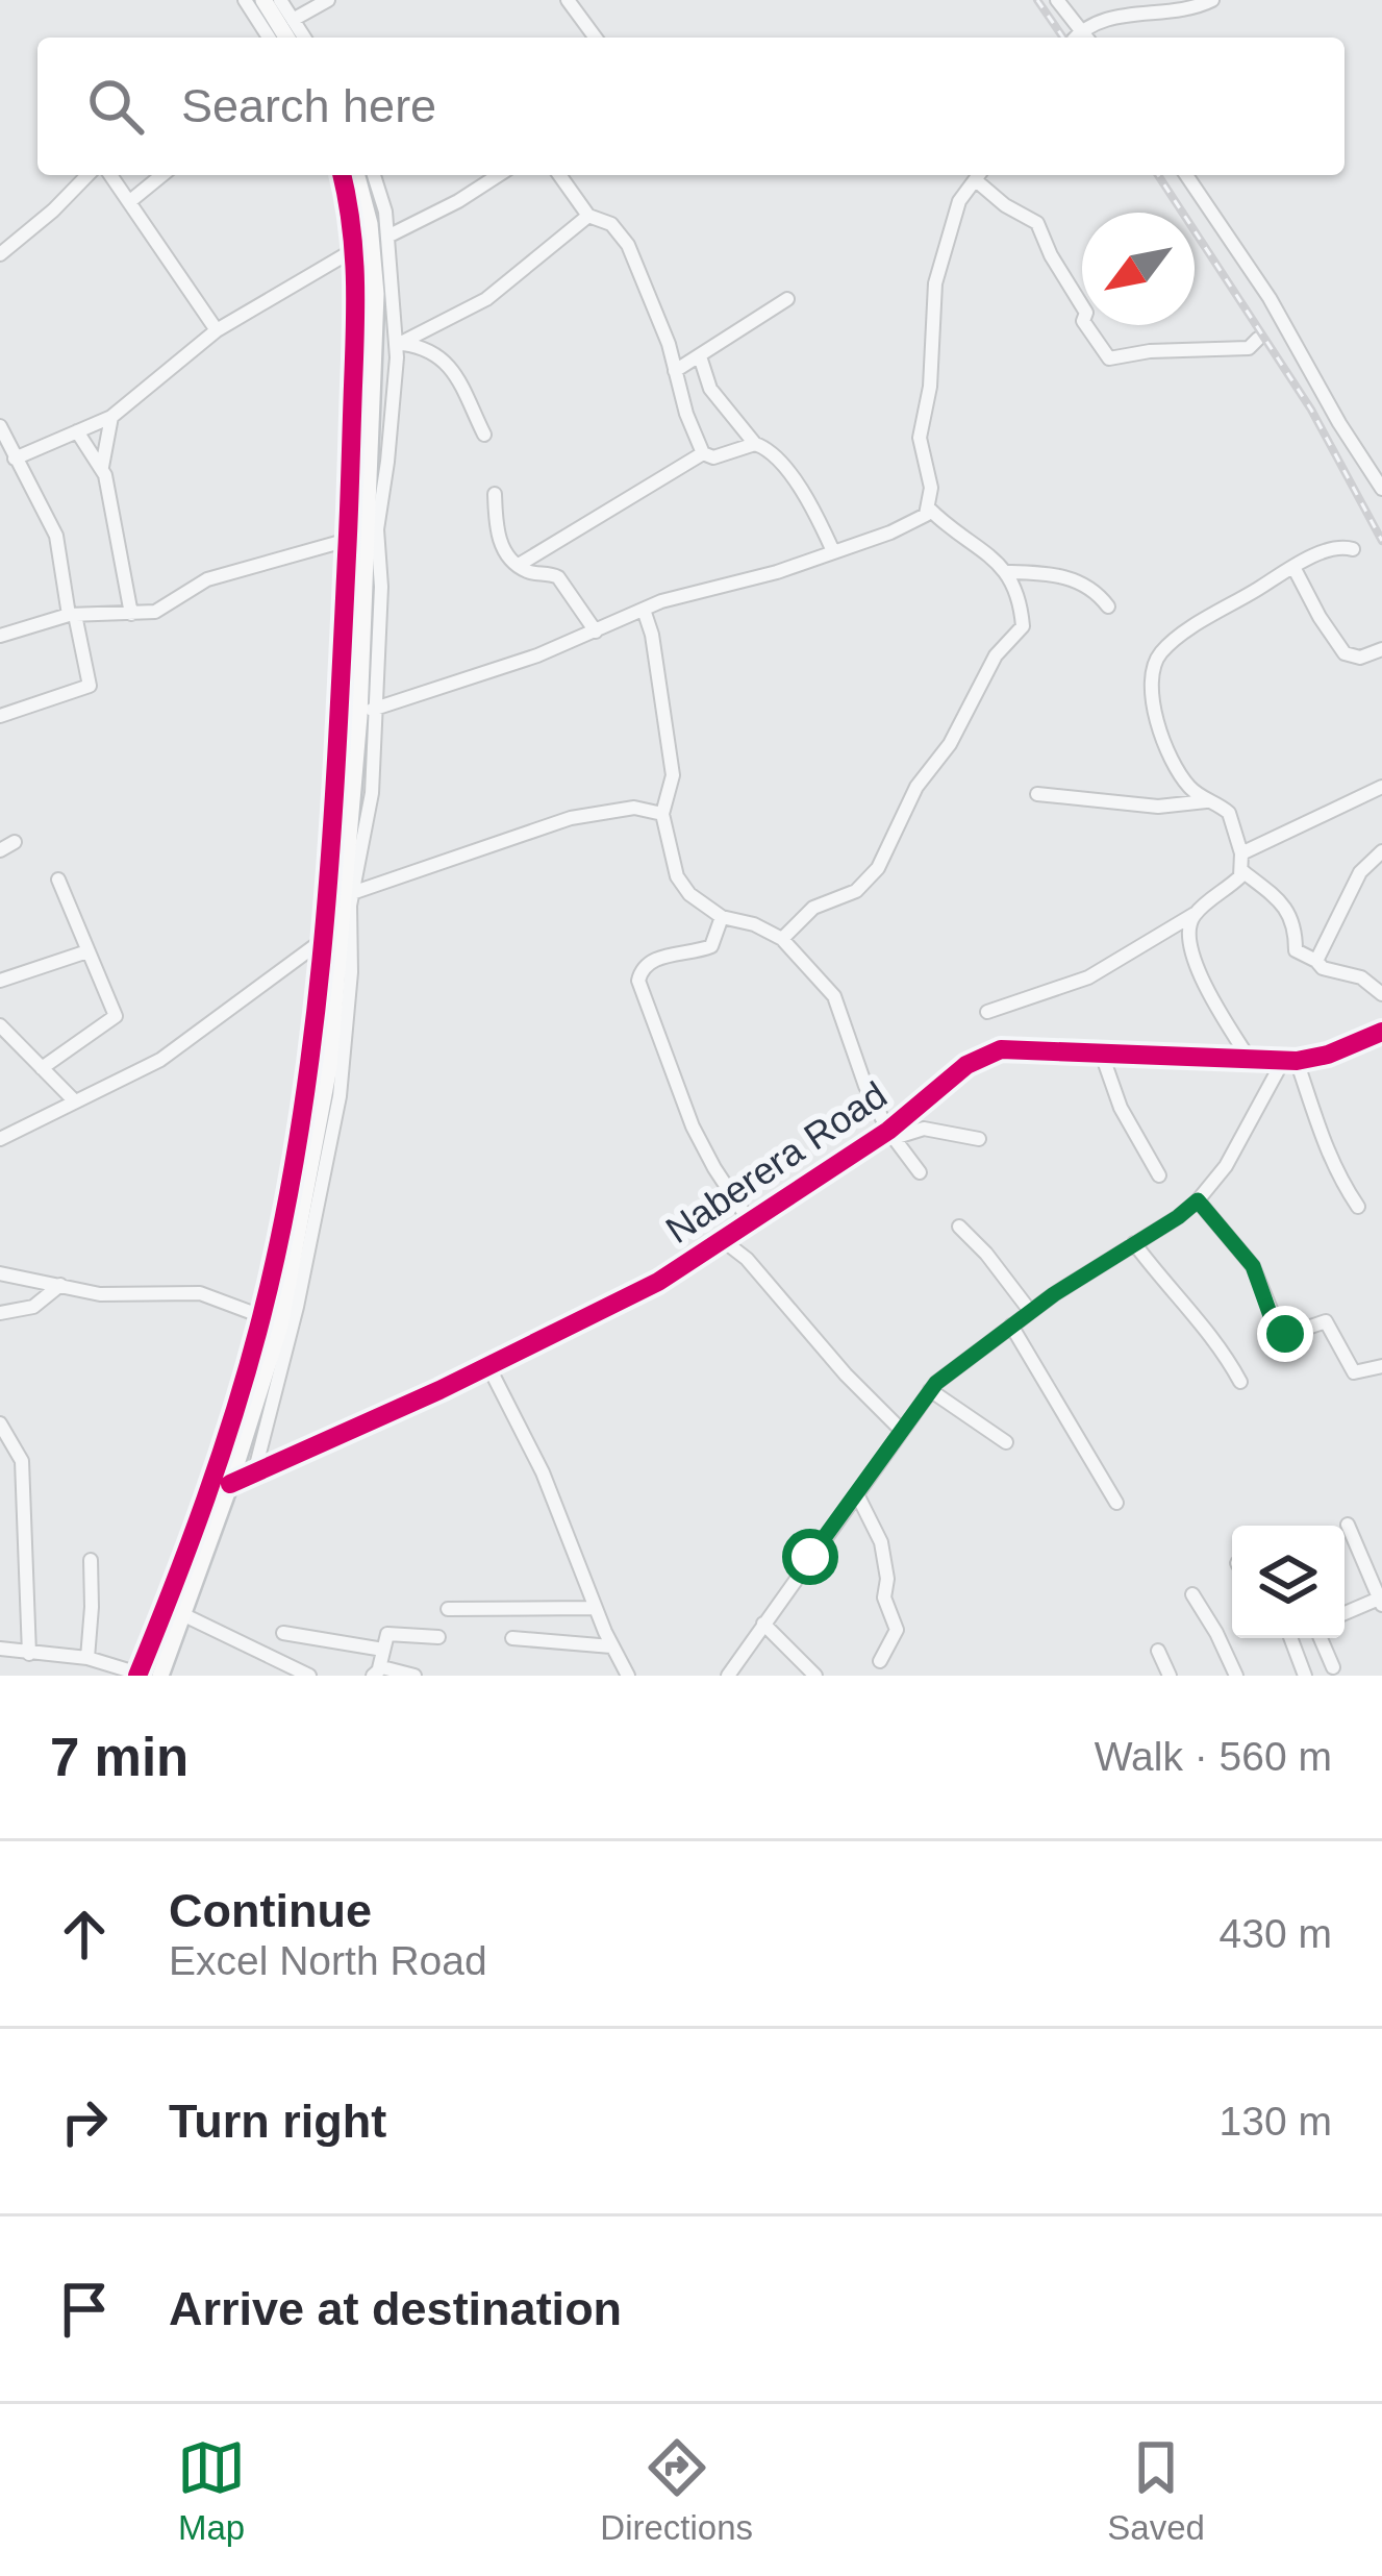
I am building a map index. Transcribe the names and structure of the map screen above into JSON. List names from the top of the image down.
{
  "streets": {
    "street": ["Naberera Road"]
  },
  "north": "bottom left",
  "page": {
    "search": "Search here",
    "heading": ["7 min", "Walk · 560 m"],
    "list": [
      ["Continue", "Excel North Road", "430 m"],
      ["Turn right", "130 m"],
      "Arrive at destination"
    ],
    "nav": ["Map", "Directions", "Saved"]
  }
}
